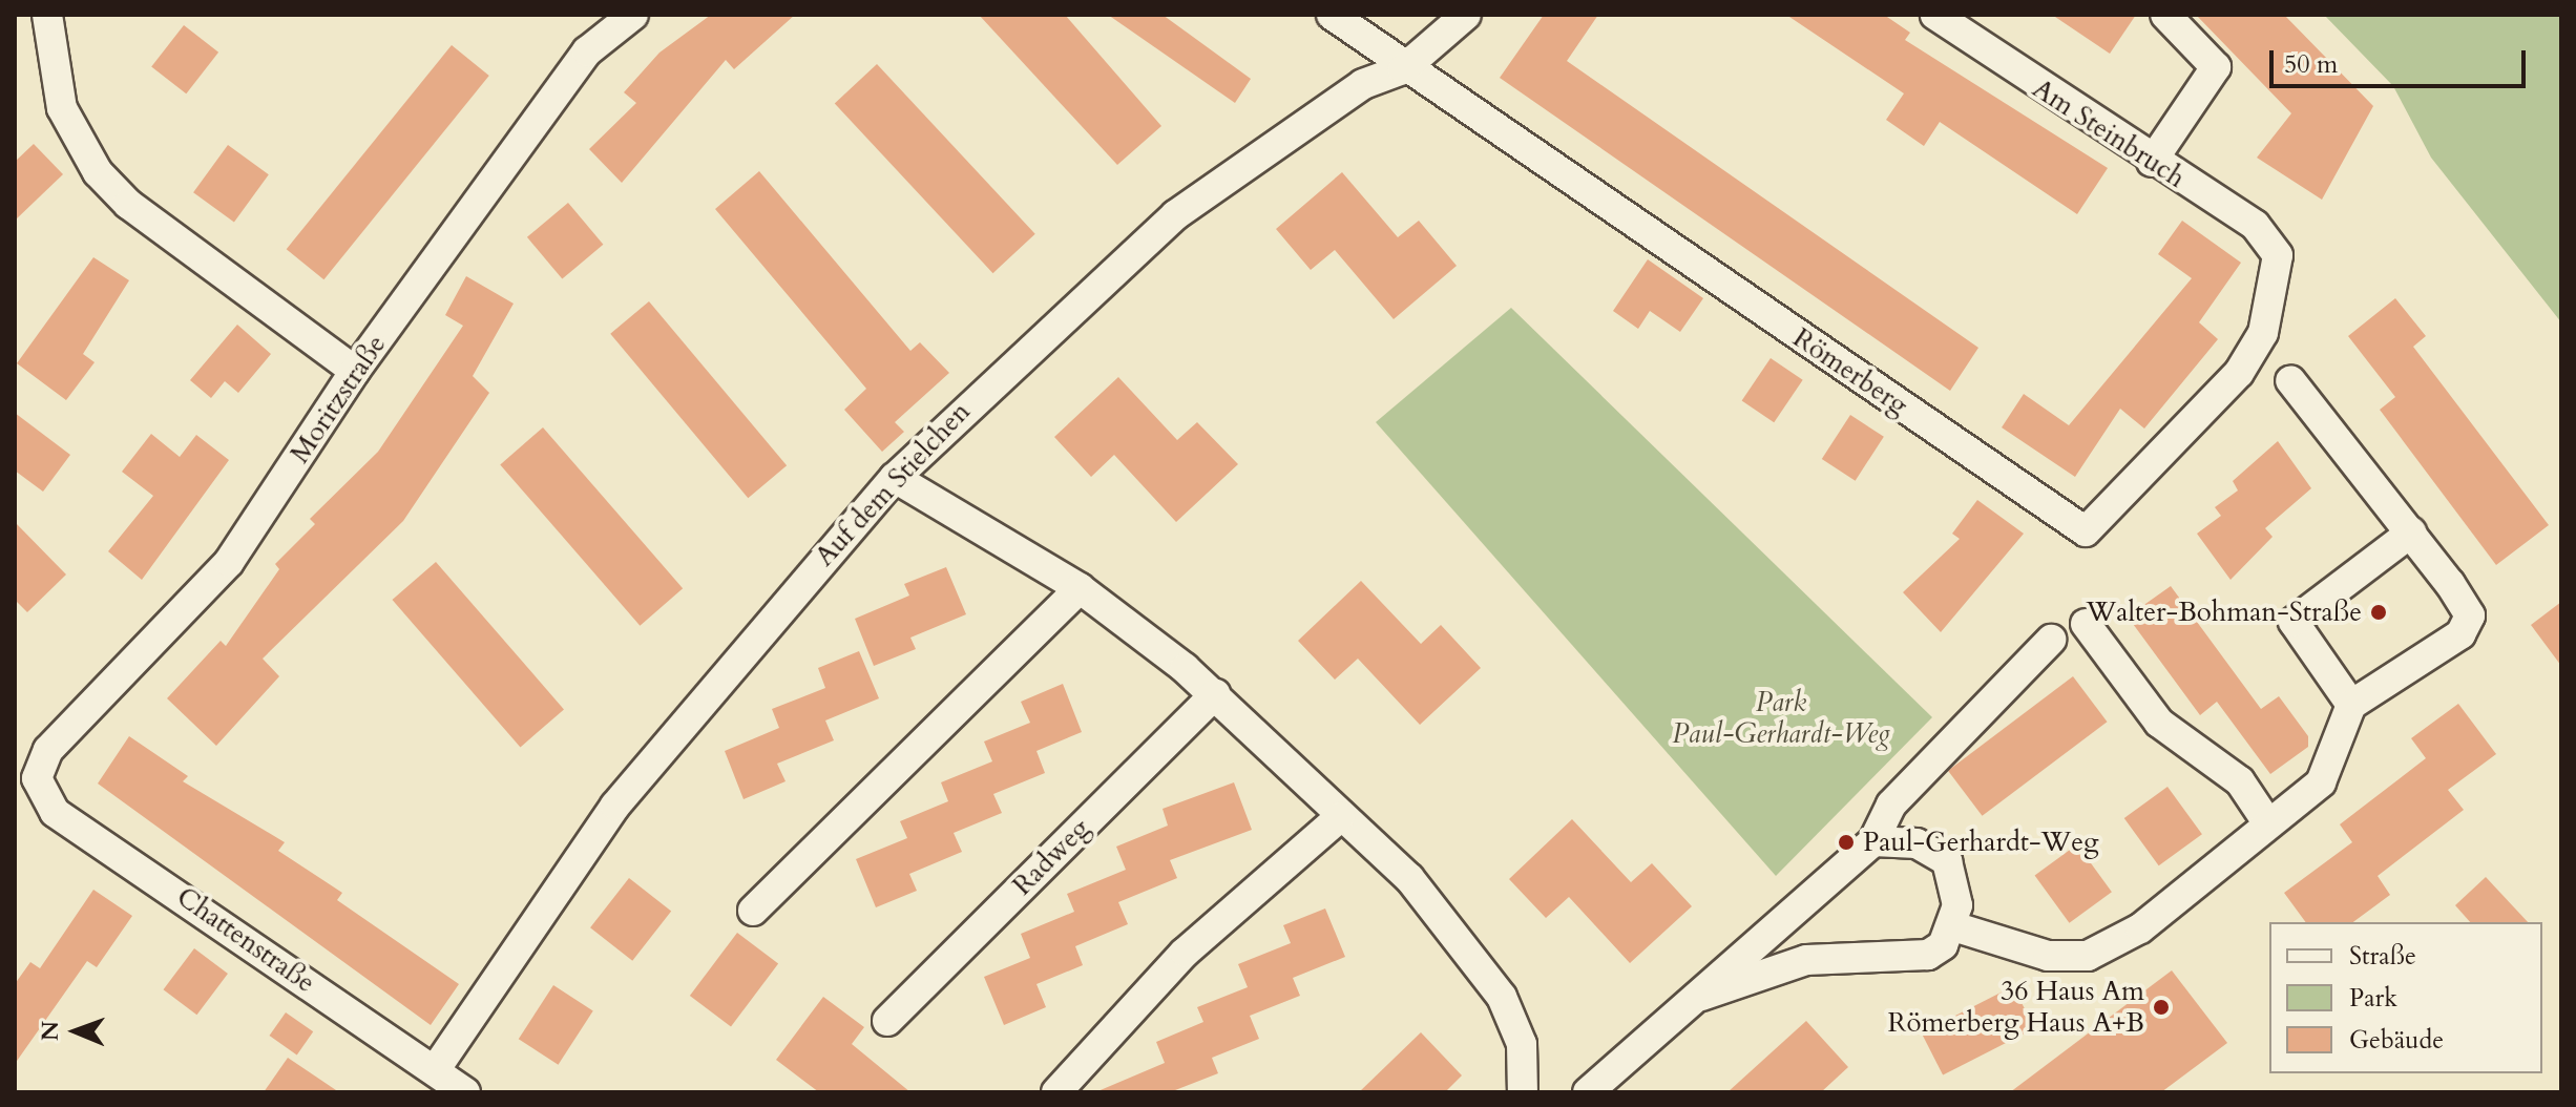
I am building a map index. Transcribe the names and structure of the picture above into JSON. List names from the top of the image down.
{
  "streets": {
    "street": [
      "Am Steinbruch",
      "Römerberg",
      "Moritzstraße",
      "Auf dem Stielchen",
      "Radweg",
      "Chattenstraße"
    ]
  },
  "crossings": [
    ["Am Steinbruch", "Römerberg"],
    ["Römerberg", "Auf dem Stielchen"],
    ["Moritzstraße", "Chattenstraße"],
    ["Auf dem Stielchen", "Chattenstraße"]
  ],
  "parks": ["Park Paul-Gerhardt-Weg"],
  "places": ["Walter-Bohman-Straße", "Paul-Gerhardt-Weg", "36 Haus Am Römerberg Haus A+B"],
  "legend": ["Straße", "Park", "Gebäude"],
  "scale_bar": "50 m",
  "north": "left"
}
